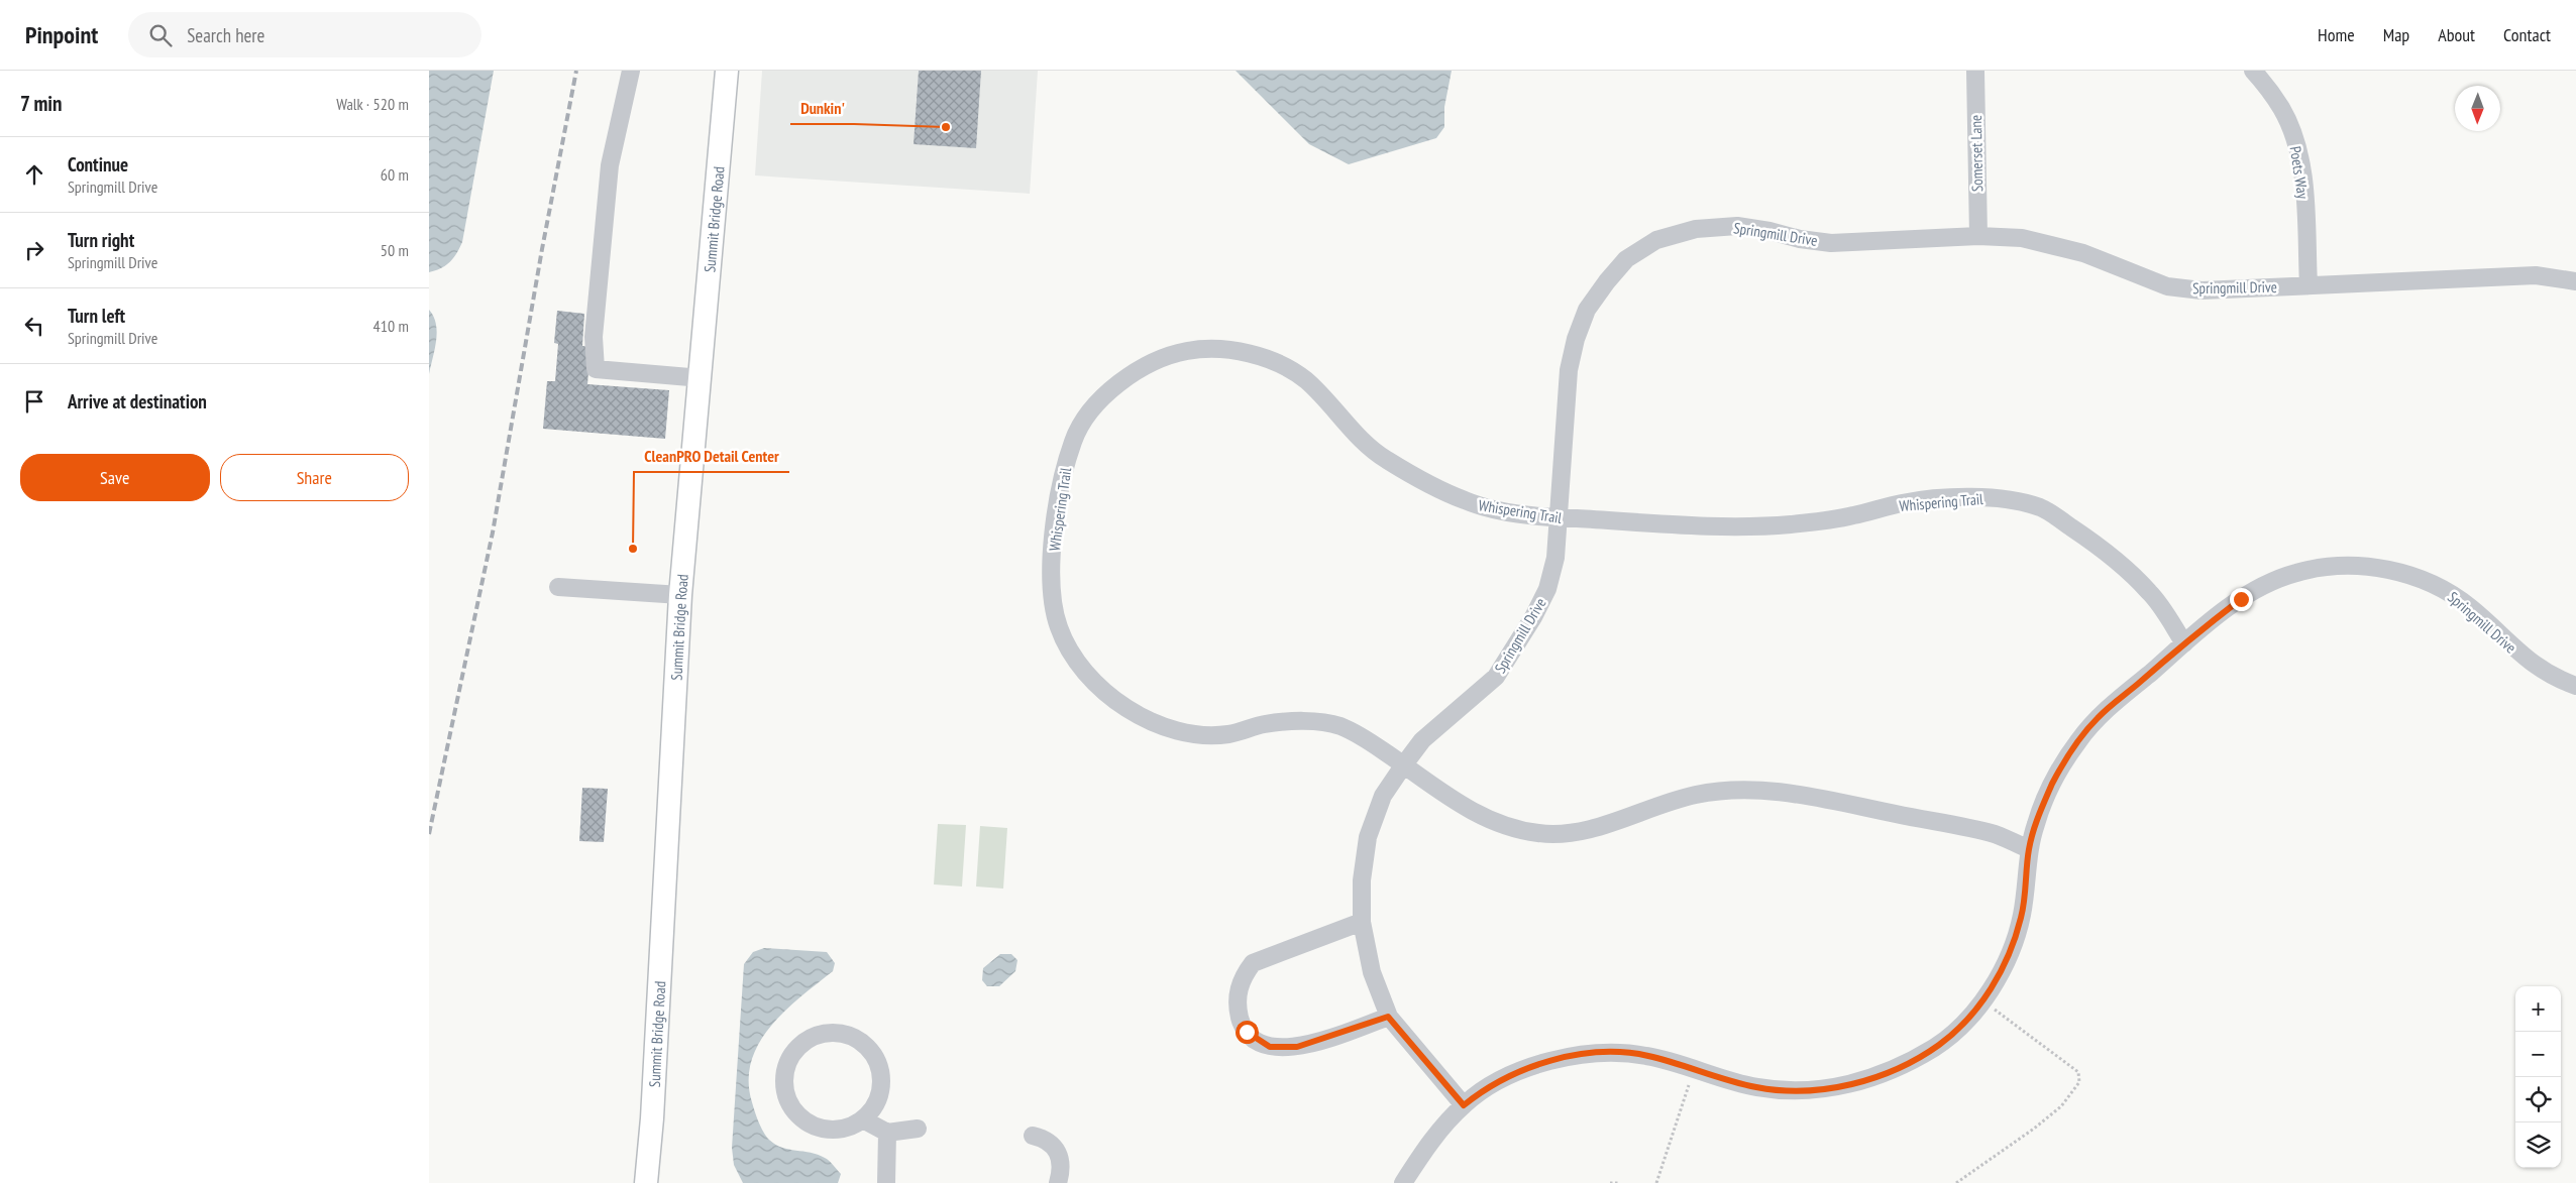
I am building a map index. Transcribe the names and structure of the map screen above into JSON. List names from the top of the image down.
{
  "streets": {
    "main road": ["Summit Bridge Road"],
    "street": [
      "Somerset Lane",
      "Poets Way",
      "Springmill Drive",
      "Whispering Trail"
    ]
  },
  "crossings": [
    ["Somerset Lane", "Springmill Drive"],
    ["Poets Way", "Springmill Drive"],
    ["Springmill Drive", "Whispering Trail"]
  ],
  "places": ["Dunkin'", "CleanPRO Detail Center"],
  "north": "bottom",
  "page": {
    "header": "Pinpoint",
    "search": "Search here",
    "nav": [
      "Home",
      "Map",
      "About",
      "Contact"
    ],
    "heading": ["7 min", "Walk · 520 m"],
    "list": [
      ["Continue", "Springmill Drive", "60 m"],
      ["Turn right", "Springmill Drive", "50 m"],
      ["Turn left", "Springmill Drive", "410 m"],
      "Arrive at destination"
    ],
    "buttons": ["Save", "Share"],
    "map_buttons": ["+", "−"]
  }
}
